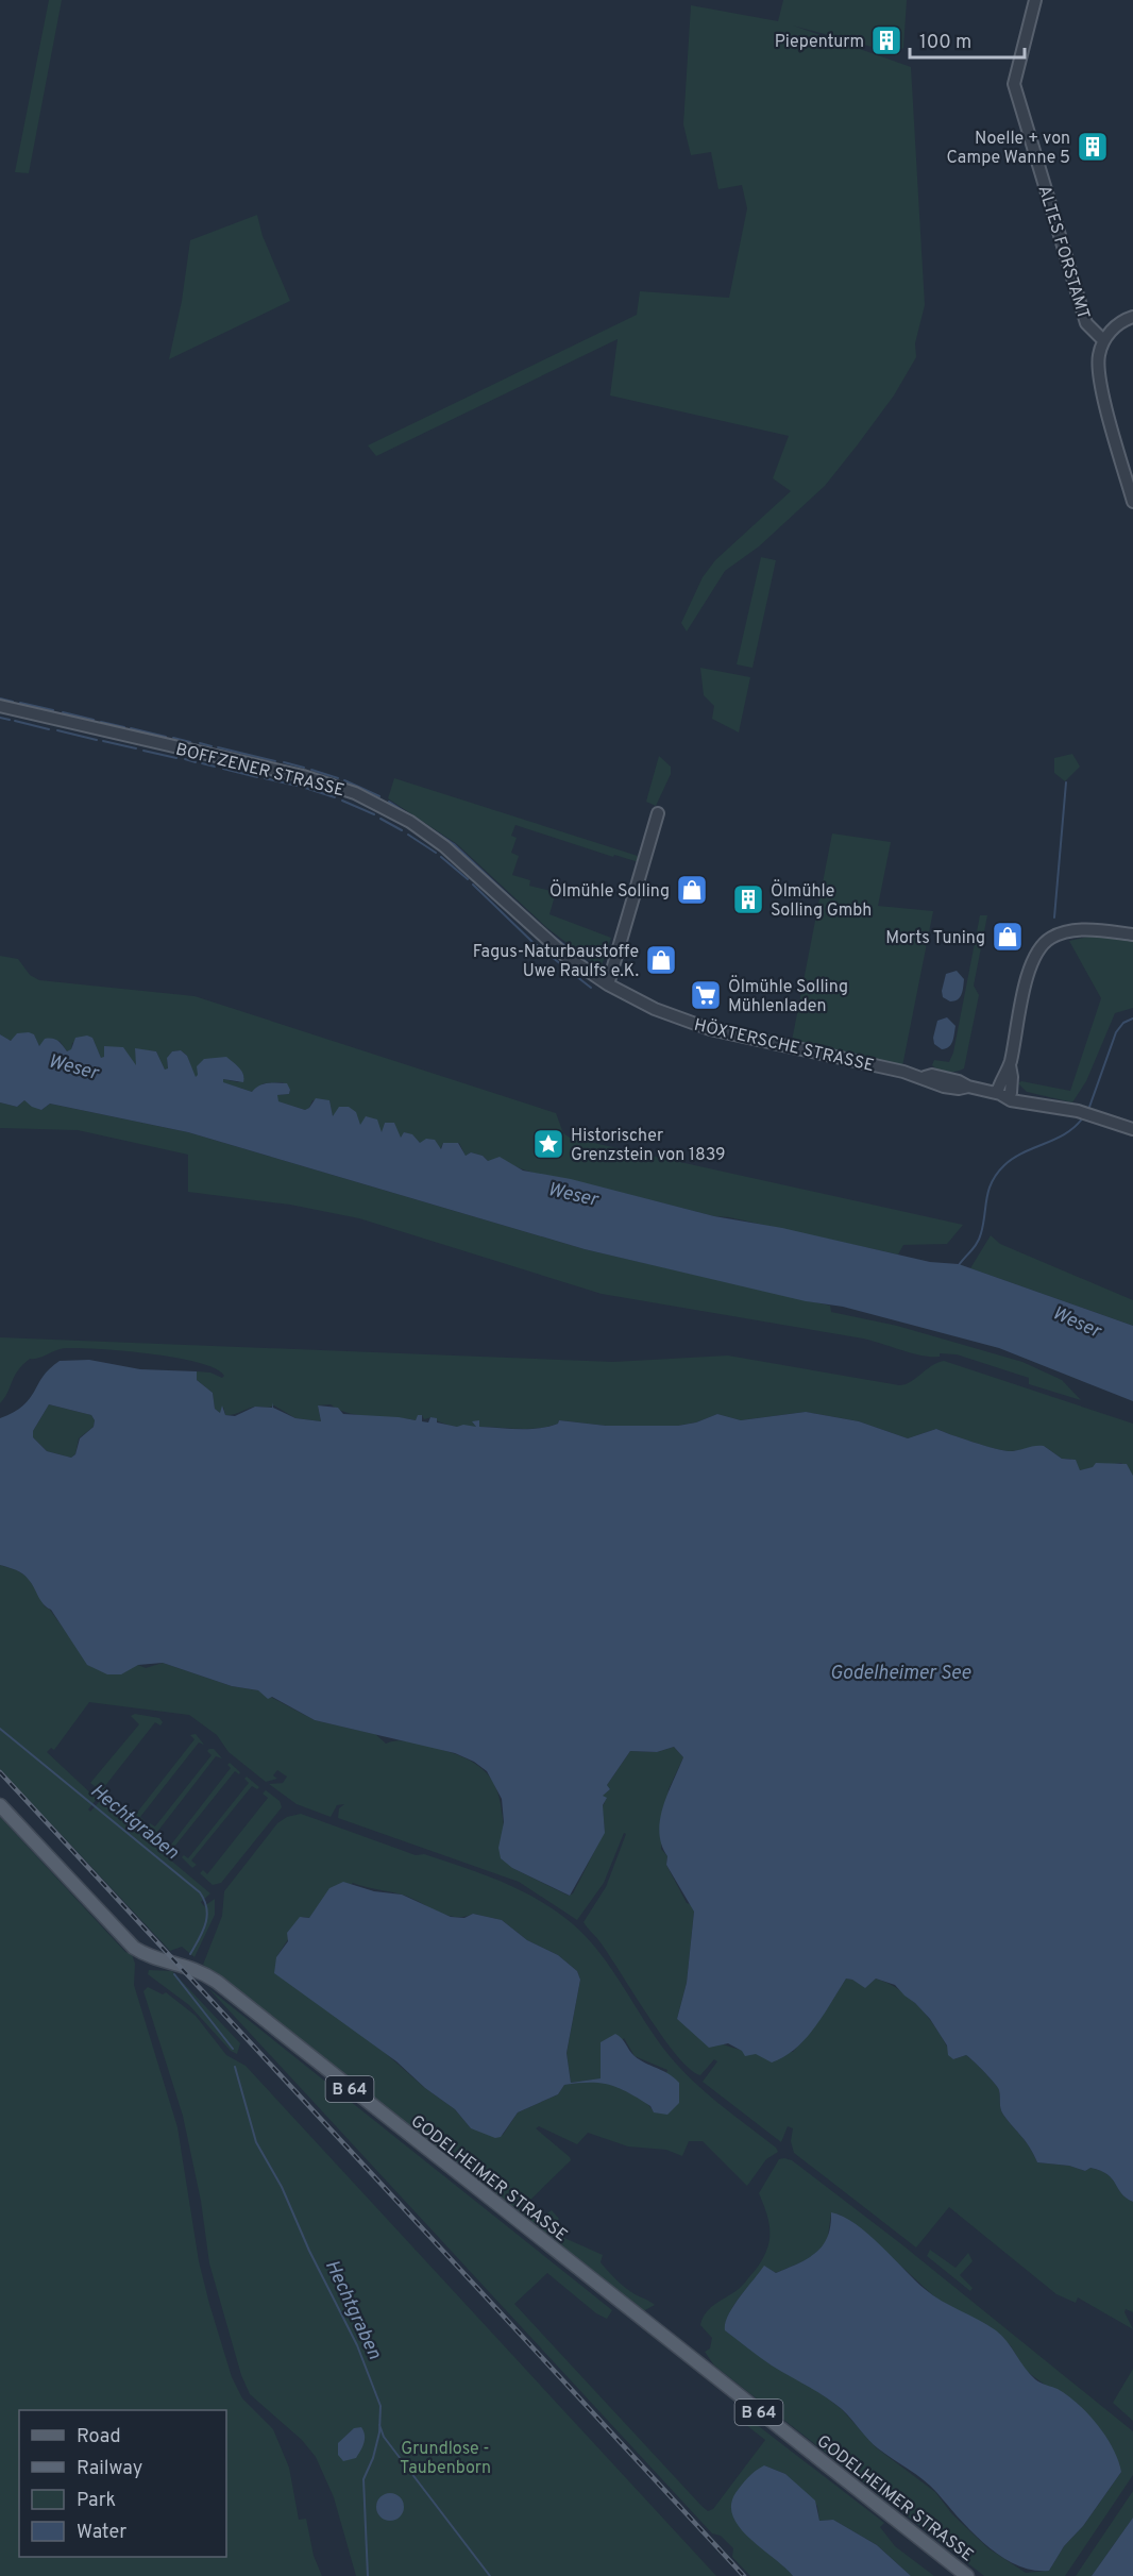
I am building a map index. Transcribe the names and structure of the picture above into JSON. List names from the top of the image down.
{
  "streets": {
    "main road": ["B 64", "GODELHEIMER STRASSE"],
    "street": ["ALTES FORSTAMT", "BOFFZENER STRASSE", "HÖXTERSCHE STRASSE"]
  },
  "crossings": [
    ["BOFFZENER STRASSE", "HÖXTERSCHE STRASSE"]
  ],
  "water": ["Weser", "Godelheimer See", "Hechtgraben"],
  "parks": ["Grundlose - Taubenborn"],
  "places": {
    "building": ["Piepenturm", "Noelle + von Campe Wanne 5", "Ölmühle Solling Gmbh"],
    "shop": ["Ölmühle Solling", "Morts Tuning", "Fagus-Naturbaustoffe Uwe Raulfs e.K."],
    "supermarket": ["Ölmühle Solling Mühlenladen"],
    "place": ["Historischer Grenzstein von 1839"]
  },
  "legend": [
    "Road",
    "Railway",
    "Park",
    "Water"
  ],
  "scale_bar": "100 m"
}
